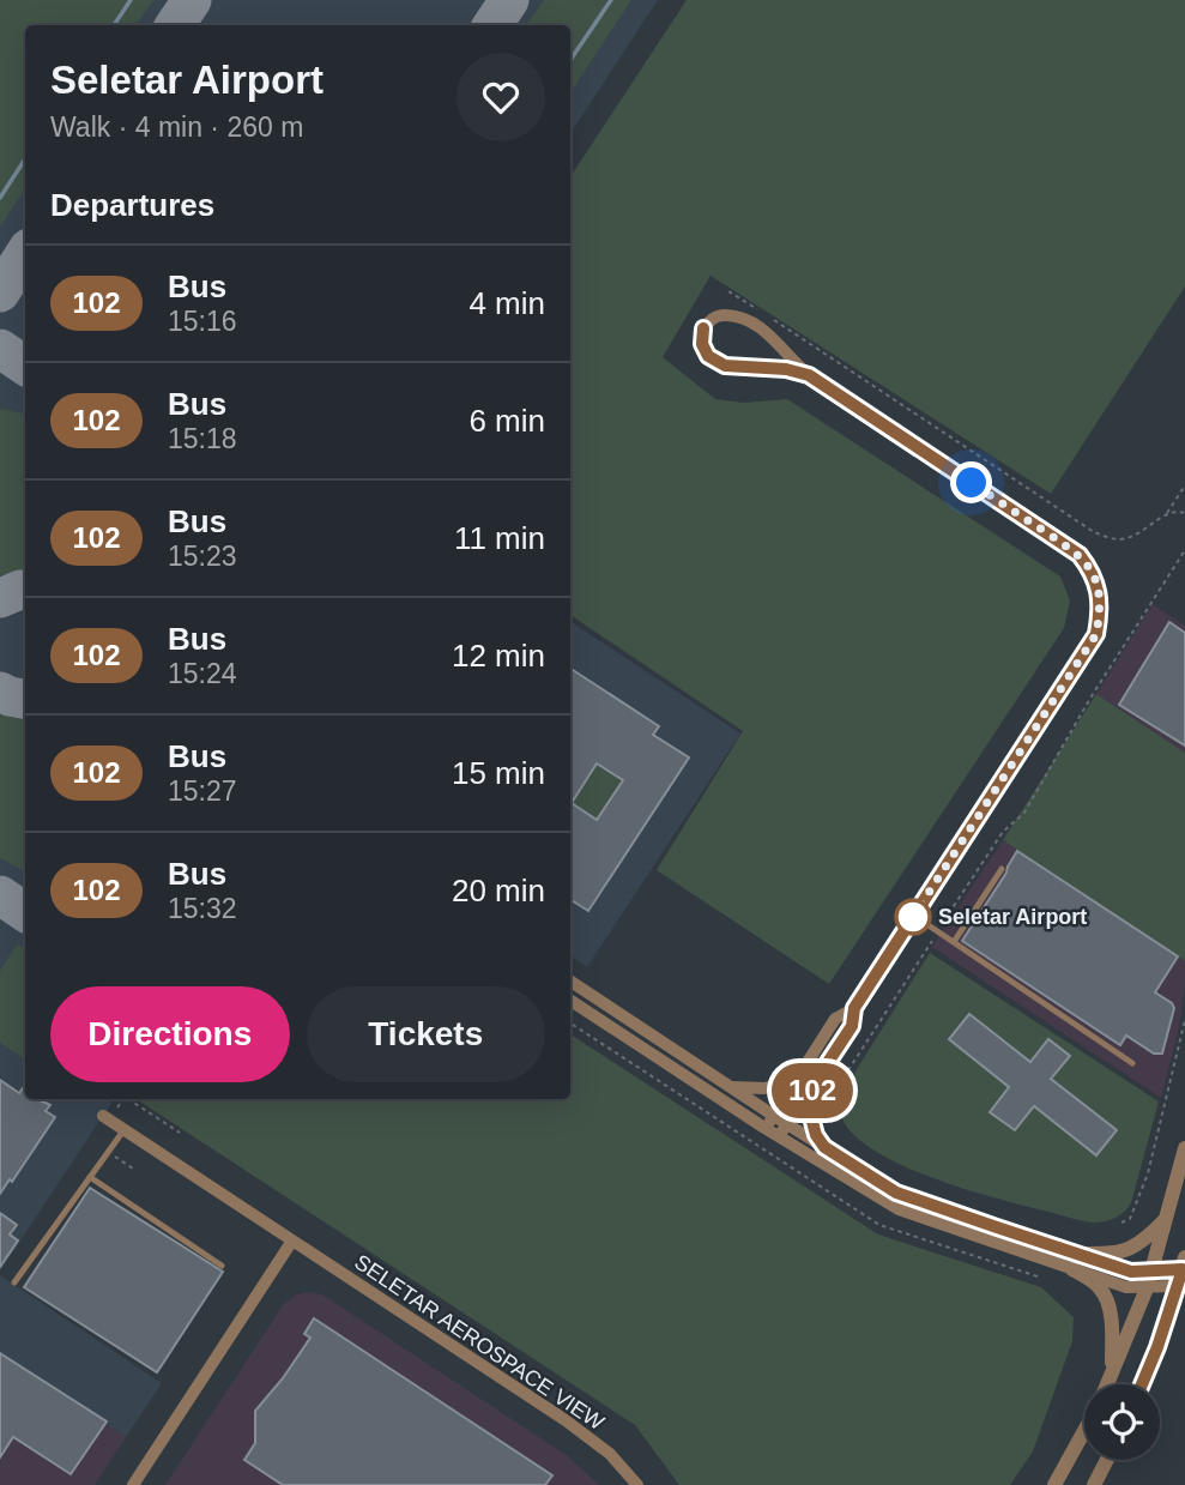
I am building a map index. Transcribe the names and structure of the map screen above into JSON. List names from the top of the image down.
{
  "streets": {
    "street": ["SELETAR AEROSPACE VIEW"]
  },
  "places": ["Seletar Airport"],
  "lines": ["bus line 102"],
  "page": {
    "on_map": "102",
    "heading": [
      ["Seletar Airport", "Walk · 4 min · 260 m"],
      "Departures"
    ],
    "list": [
      {
        "mark": "102",
        "name": "Bus",
        "note": "15:16",
        "value": "4 min"
      },
      {
        "mark": "102",
        "name": "Bus",
        "note": "15:18",
        "value": "6 min"
      },
      {
        "mark": "102",
        "name": "Bus",
        "note": "15:23",
        "value": "11 min"
      },
      {
        "mark": "102",
        "name": "Bus",
        "note": "15:24",
        "value": "12 min"
      },
      {
        "mark": "102",
        "name": "Bus",
        "note": "15:27",
        "value": "15 min"
      },
      {
        "mark": "102",
        "name": "Bus",
        "note": "15:32",
        "value": "20 min"
      }
    ],
    "buttons": ["Directions", "Tickets"]
  }
}
